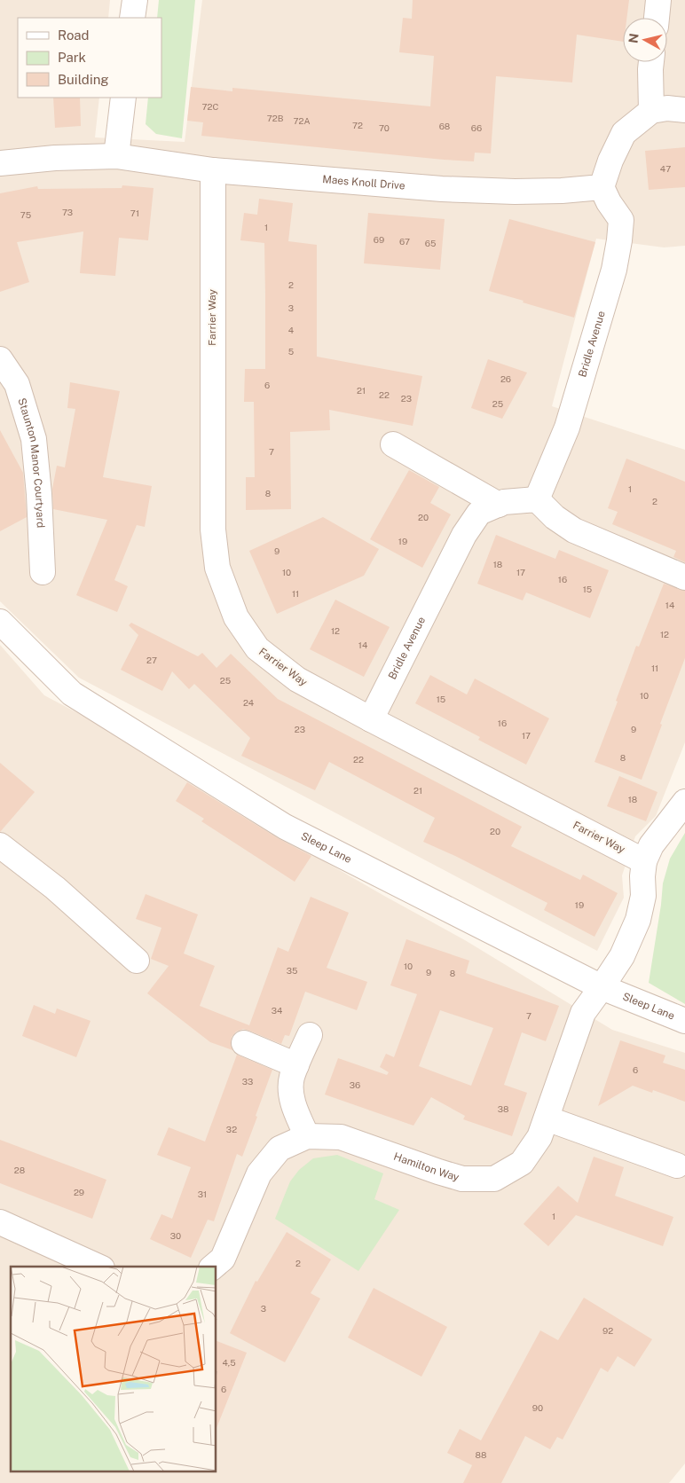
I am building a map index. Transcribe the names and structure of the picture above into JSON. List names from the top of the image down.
{
  "streets": {
    "street": [
      "Maes Knoll Drive",
      "Farrier Way",
      "Bridle Avenue",
      "Staunton Manor Courtyard",
      "Sleep Lane",
      "Hamilton Way"
    ]
  },
  "crossings": [
    ["Maes Knoll Drive", "Farrier Way"],
    ["Maes Knoll Drive", "Bridle Avenue"],
    ["Farrier Way", "Bridle Avenue"],
    ["Sleep Lane", "Hamilton Way"]
  ],
  "house_numbers": [
    "72C",
    "72B",
    "72A",
    "72",
    "68",
    "70",
    "66",
    "47",
    "73",
    "71",
    "75",
    "1",
    "69",
    "67",
    "65",
    "2",
    "3",
    "4",
    "5",
    "26",
    "6",
    "21",
    "22",
    "23",
    "25",
    "7",
    "1",
    "8",
    "2",
    "20",
    "19",
    "9",
    "18",
    "10",
    "17",
    "16",
    "15",
    "11",
    "14",
    "12",
    "12",
    "14",
    "27",
    "11",
    "25",
    "10",
    "15",
    "24",
    "16",
    "23",
    "9",
    "17",
    "8",
    "22",
    "21",
    "18",
    "20",
    "19",
    "10",
    "35",
    "9",
    "8",
    "34",
    "7",
    "6",
    "33",
    "36",
    "38",
    "32",
    "28",
    "29",
    "31",
    "1",
    "30",
    "2",
    "3",
    "92",
    "4,5",
    "6",
    "90",
    "88"
  ],
  "legend": ["Road", "Park", "Building"],
  "north": "left"
}
